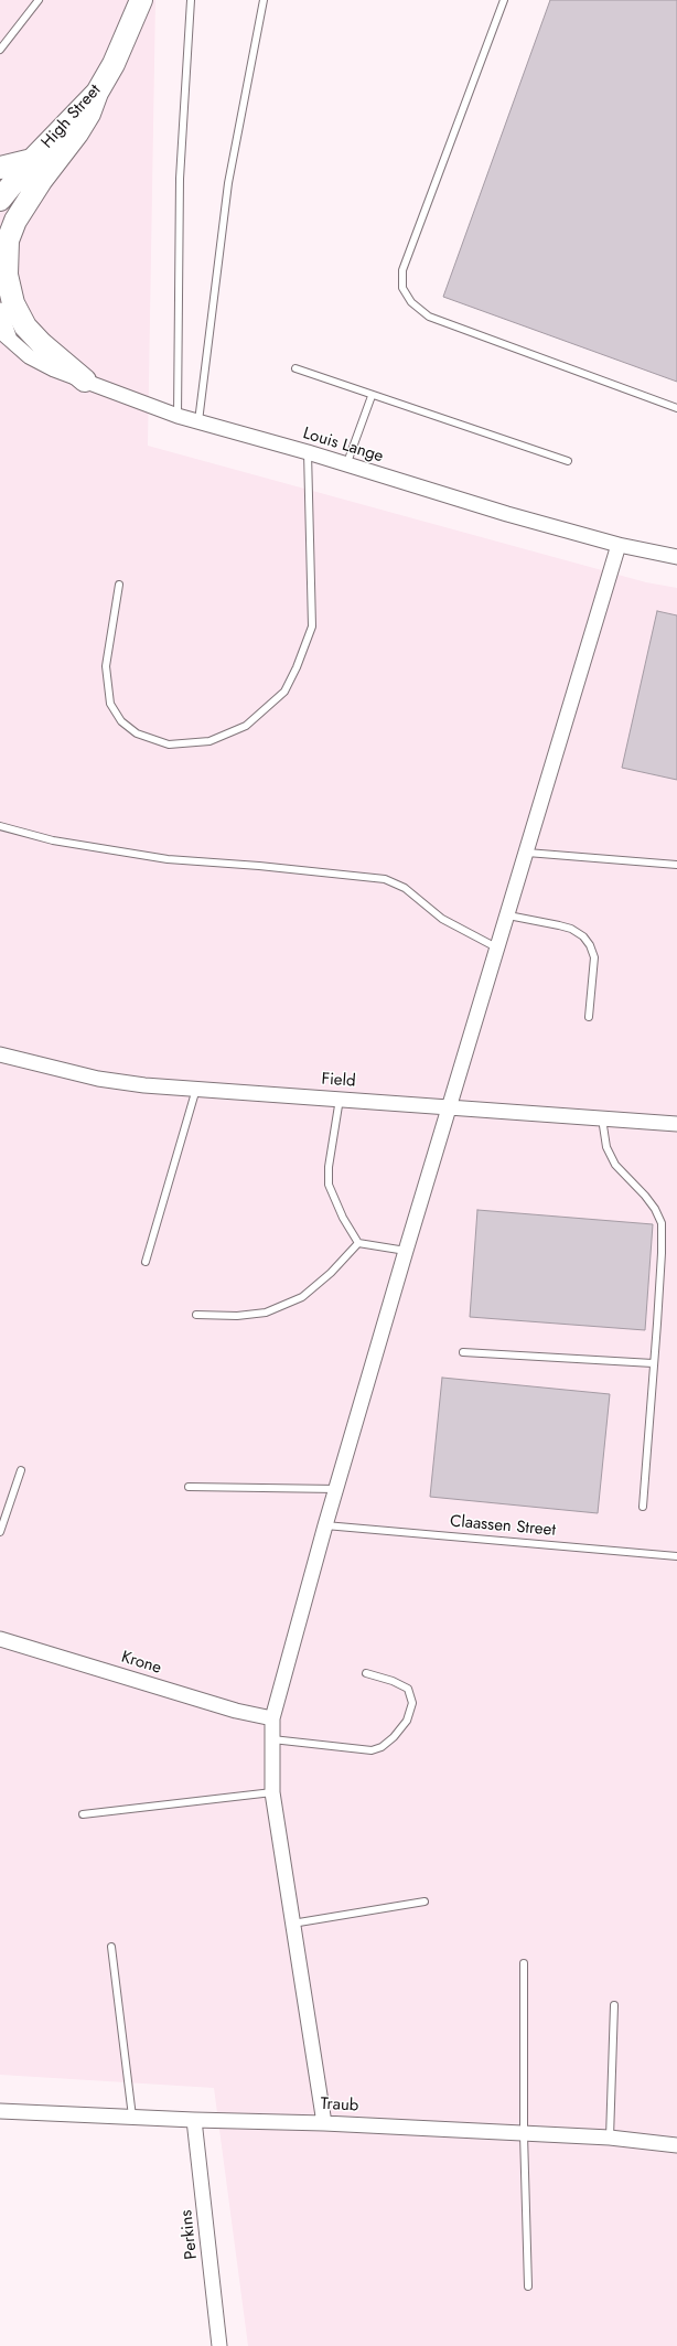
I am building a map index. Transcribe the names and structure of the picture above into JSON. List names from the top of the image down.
{
  "streets": {
    "main road": ["High Street"],
    "street": [
      "Louis Lange",
      "Field",
      "Krone",
      "Traub",
      "Perkins"
    ],
    "lane": ["Claassen Street"]
  },
  "crossings": [
    ["Traub", "Perkins"]
  ]
}
